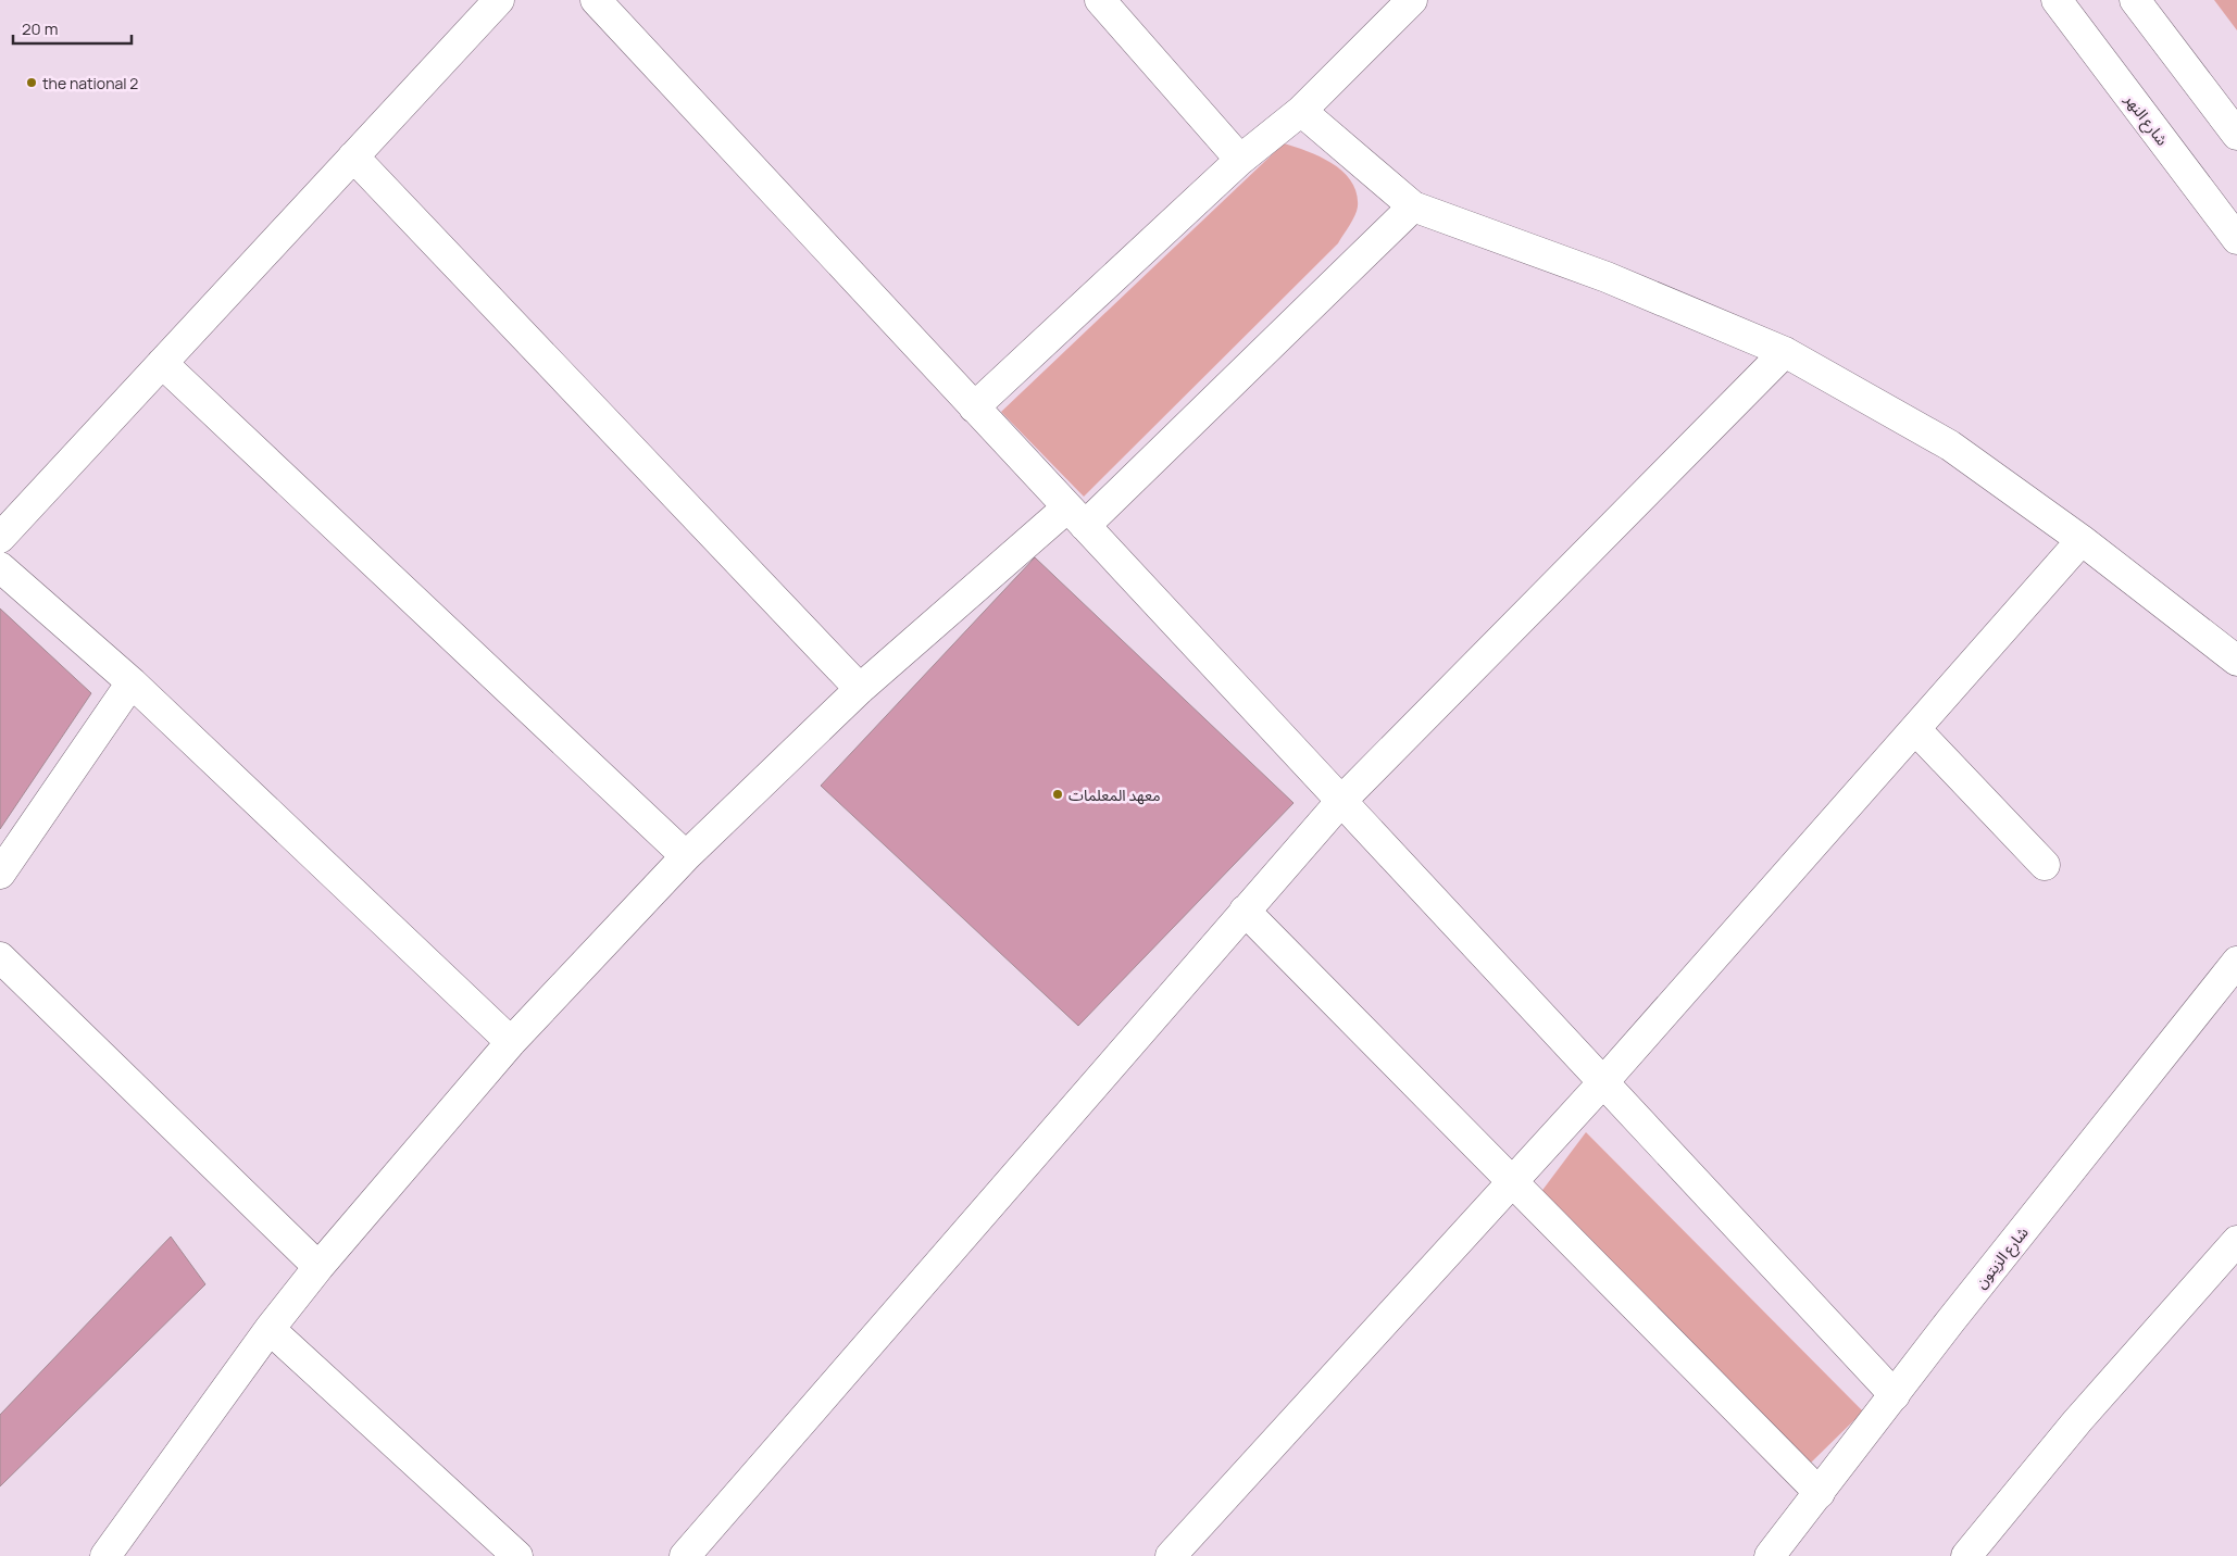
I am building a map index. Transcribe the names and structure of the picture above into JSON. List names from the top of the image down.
{
  "streets": {
    "street": ["شارع النهر", "شارع الزيتون"]
  },
  "places": ["the national 2", "معهد المعلمات"],
  "scale_bar": "20 m"
}
